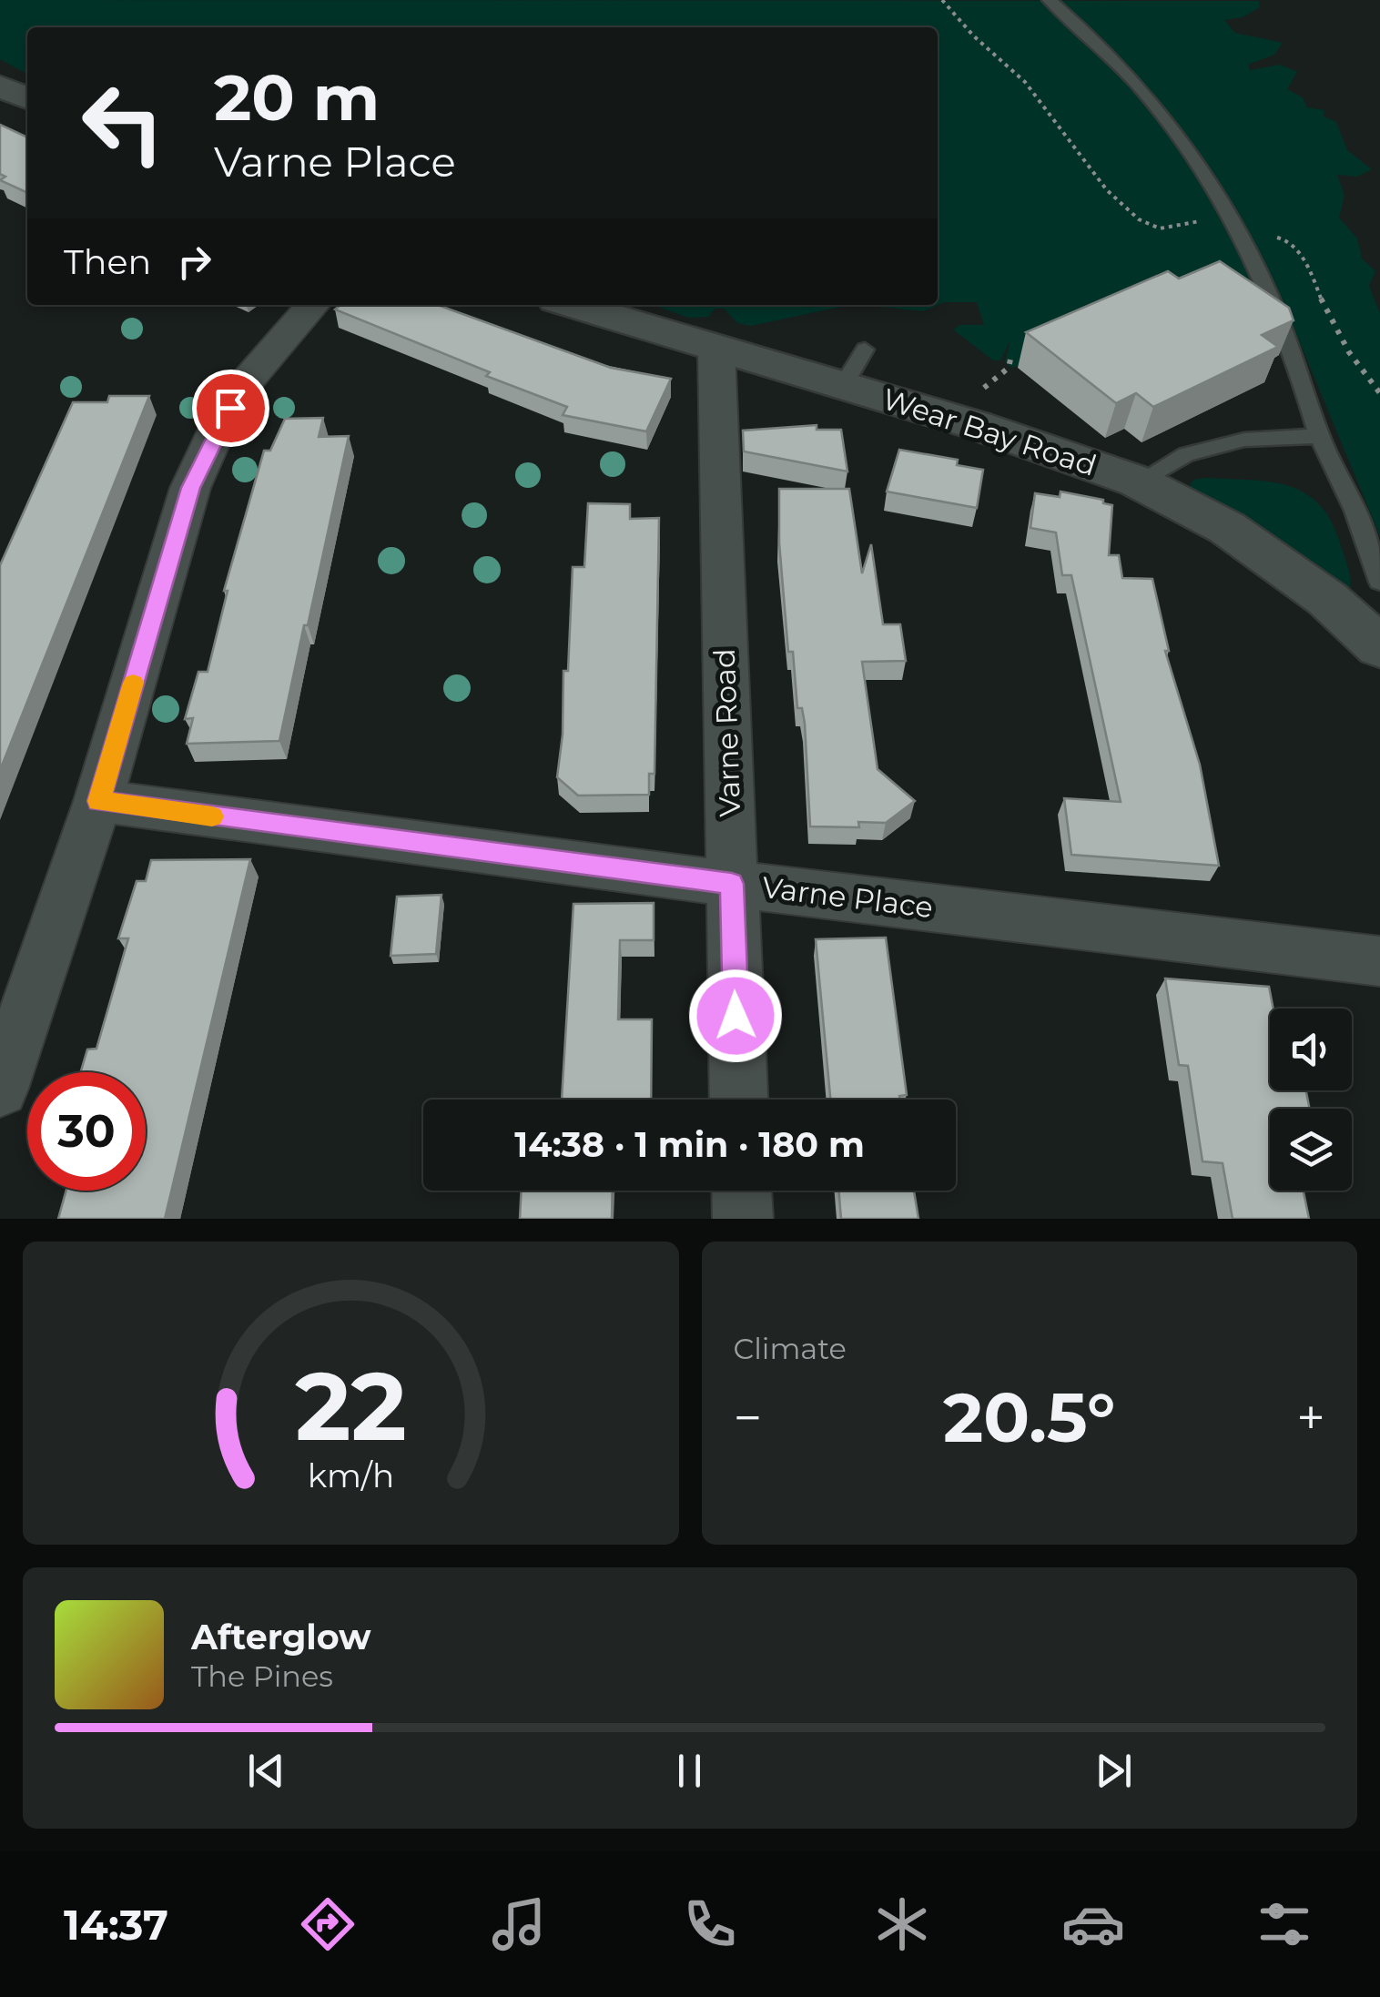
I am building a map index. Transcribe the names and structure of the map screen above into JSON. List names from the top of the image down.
{
  "streets": {
    "street": ["Wear Bay Road", "Varne Road", "Varne Place"]
  },
  "crossings": [
    ["Wear Bay Road", "Varne Road"],
    ["Varne Road", "Varne Place"]
  ],
  "page": {
    "turn": ["20 m", "Varne Place"],
    "then": "Then",
    "limit": "30",
    "trip": "14:38 · 1 min · 180 m",
    "tile": "Climate",
    "heat": ["−", "20.5°", "+"],
    "song": ["Afterglow", "The Pines"],
    "tabs": "14:37",
    "gauge": ["22", "km/h"]
  }
}
